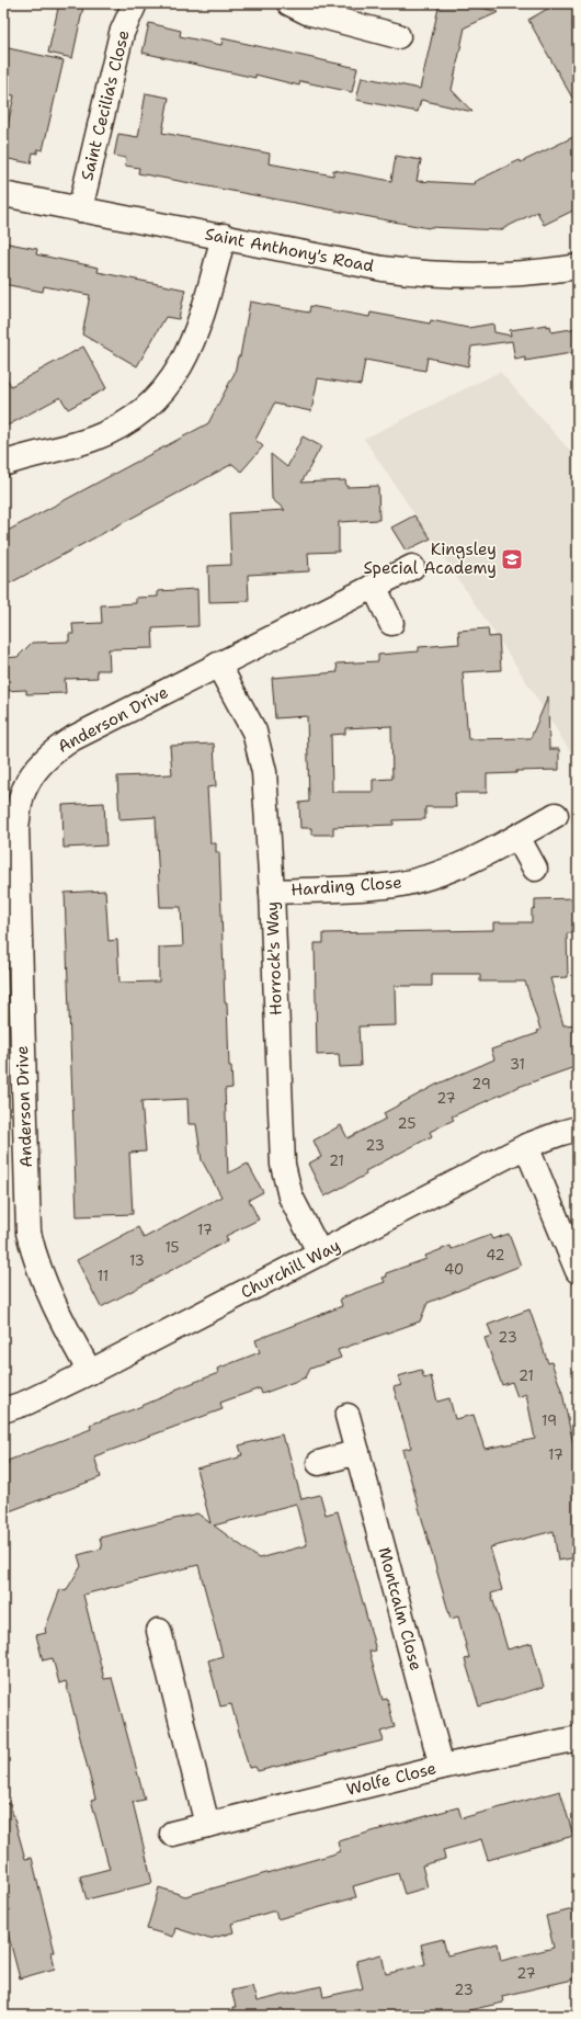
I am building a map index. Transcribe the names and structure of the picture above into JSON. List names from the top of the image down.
{
  "streets": {
    "street": [
      "Saint Cecilia's Close",
      "Saint Anthony's Road",
      "Anderson Drive",
      "Harding Close",
      "Horrock's Way",
      "Churchill Way",
      "Montcalm Close",
      "Wolfe Close"
    ]
  },
  "crossings": [
    ["Saint Cecilia's Close", "Saint Anthony's Road"],
    ["Anderson Drive", "Horrock's Way"],
    ["Anderson Drive", "Churchill Way"],
    ["Harding Close", "Horrock's Way"],
    ["Horrock's Way", "Churchill Way"],
    ["Montcalm Close", "Wolfe Close"]
  ],
  "places": {
    "school or university": ["Kingsley Special Academy"]
  },
  "house_numbers": [
    "31",
    "29",
    "27",
    "25",
    "23",
    "21",
    "17",
    "15",
    "42",
    "13",
    "40",
    "11",
    "23",
    "21",
    "19",
    "17",
    "27",
    "23"
  ]
}
